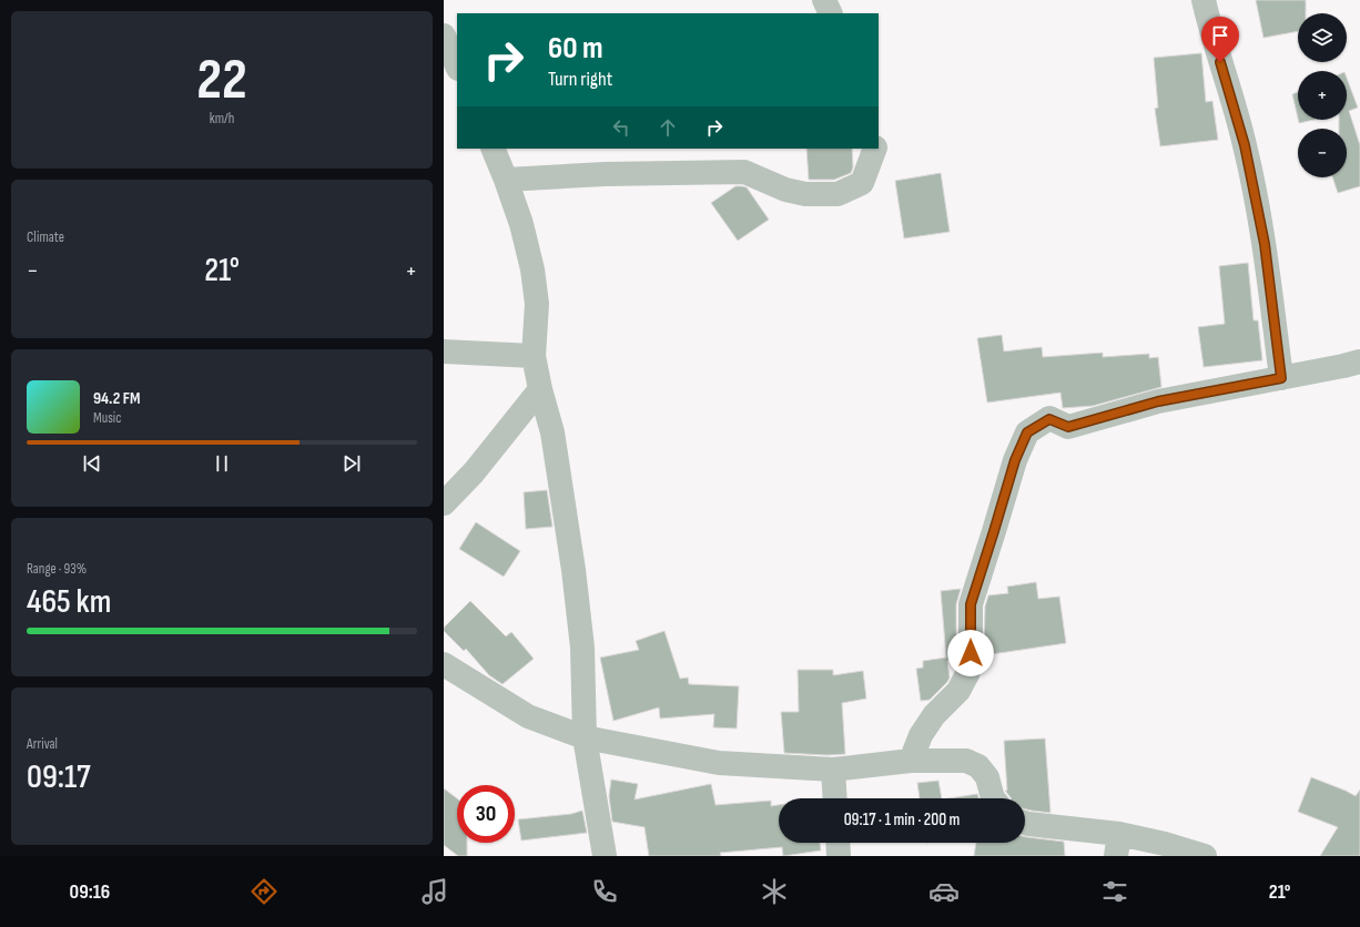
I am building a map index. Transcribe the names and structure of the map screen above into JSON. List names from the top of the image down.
{
  "page": {
    "tile": [
      ["22", "km/h"],
      "Climate",
      ["Range · 93%", "465 km"],
      ["Arrival", "09:17"]
    ],
    "map_buttons": ["+", "−"],
    "turn": ["60 m", "Turn right"],
    "heat": ["−", "21°", "+"],
    "song": ["94.2 FM", "Music"],
    "limit": "30",
    "trip": "09:17 · 1 min · 200 m",
    "tabs": ["09:16", "21°"]
  }
}
